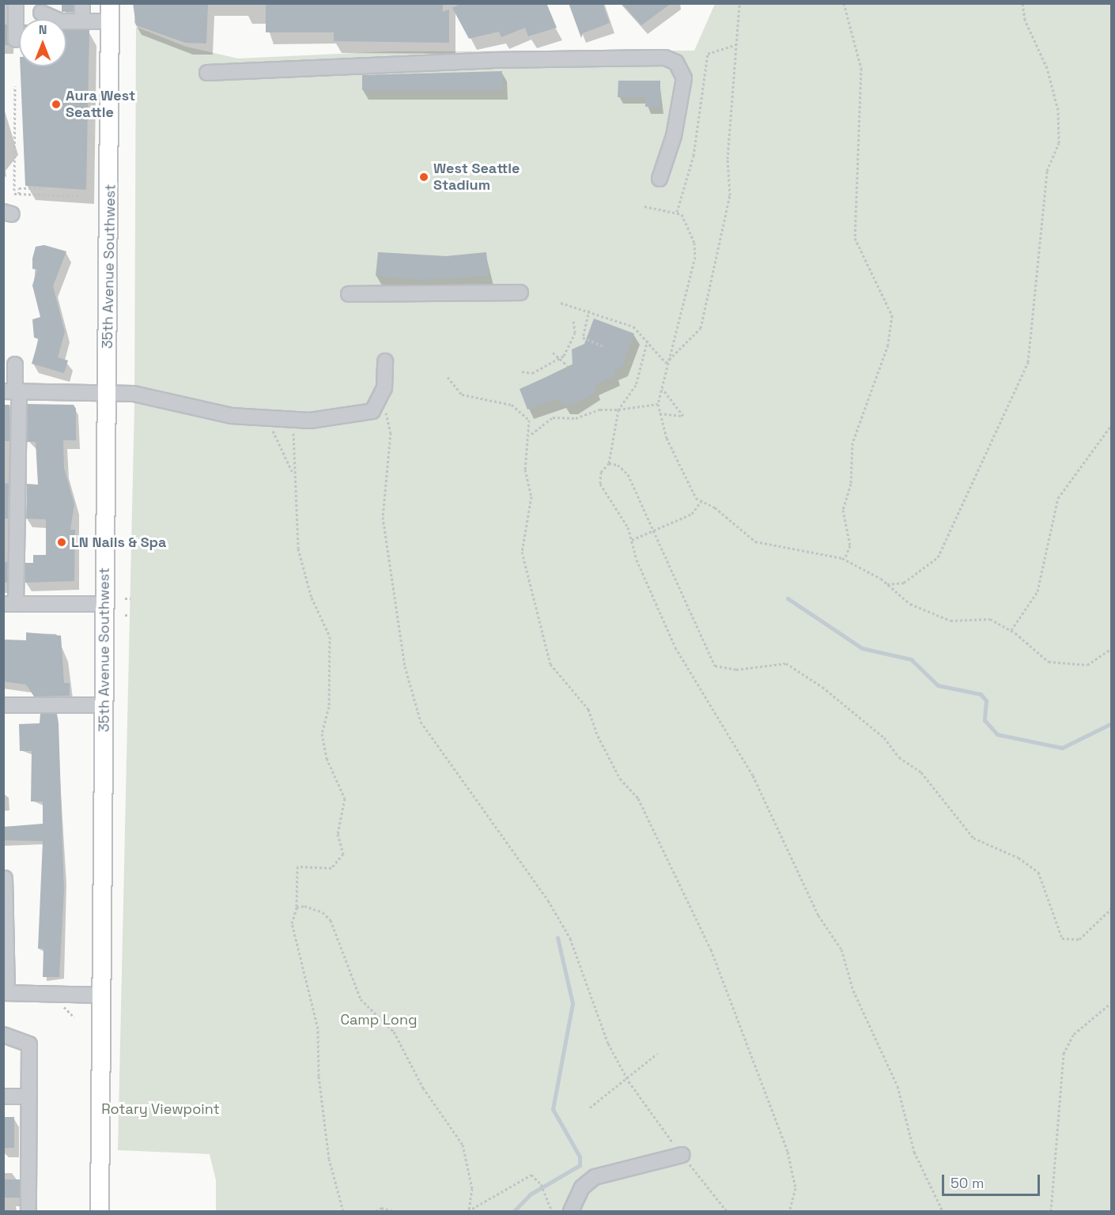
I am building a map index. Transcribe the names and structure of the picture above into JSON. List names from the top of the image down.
{
  "streets": {
    "main road": ["35th Avenue Southwest"]
  },
  "parks": ["Camp Long", "Rotary Viewpoint"],
  "places": ["Aura West Seattle", "West Seattle Stadium", "LN Nails & Spa"],
  "scale_bar": "50 m",
  "north": "top"
}
